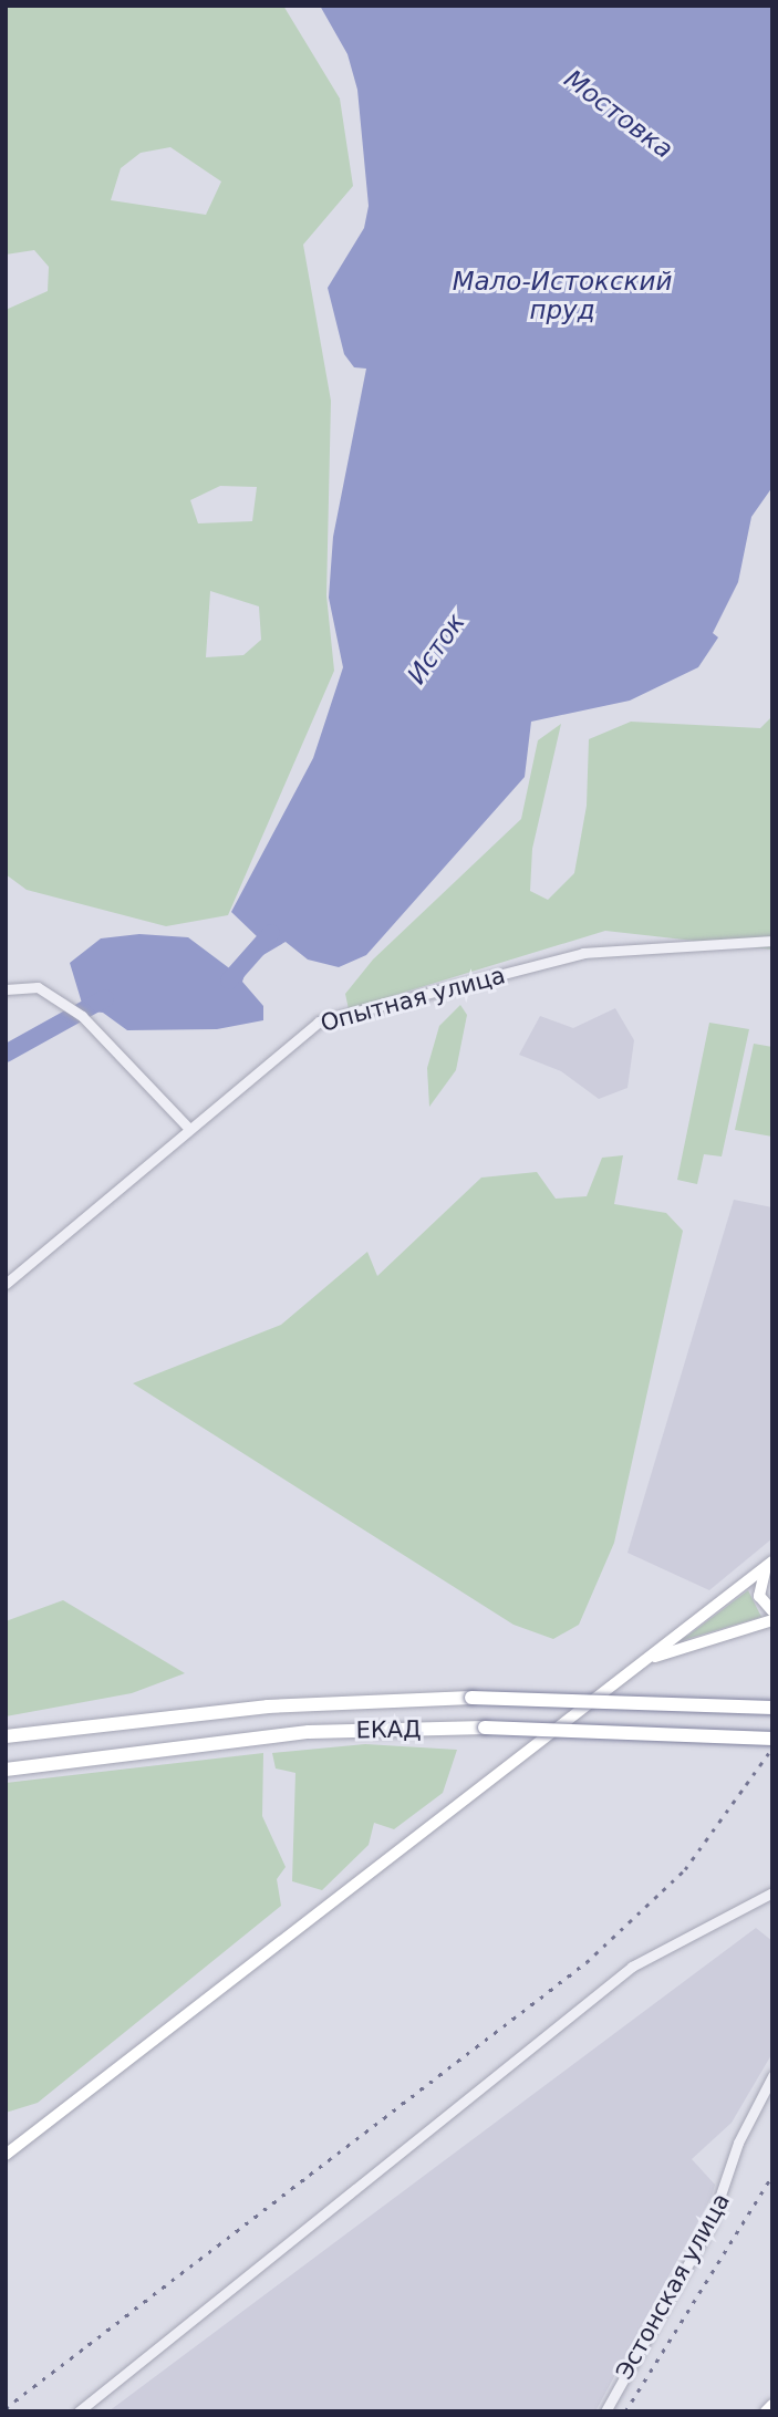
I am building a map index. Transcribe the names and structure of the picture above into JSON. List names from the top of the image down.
{
  "streets": {
    "highway": ["ЕКАД"],
    "street": ["Опытная улица", "Эстонская улица"]
  },
  "water": ["Мостовка", "Мало-Истокский пруд", "Исток"]
}
